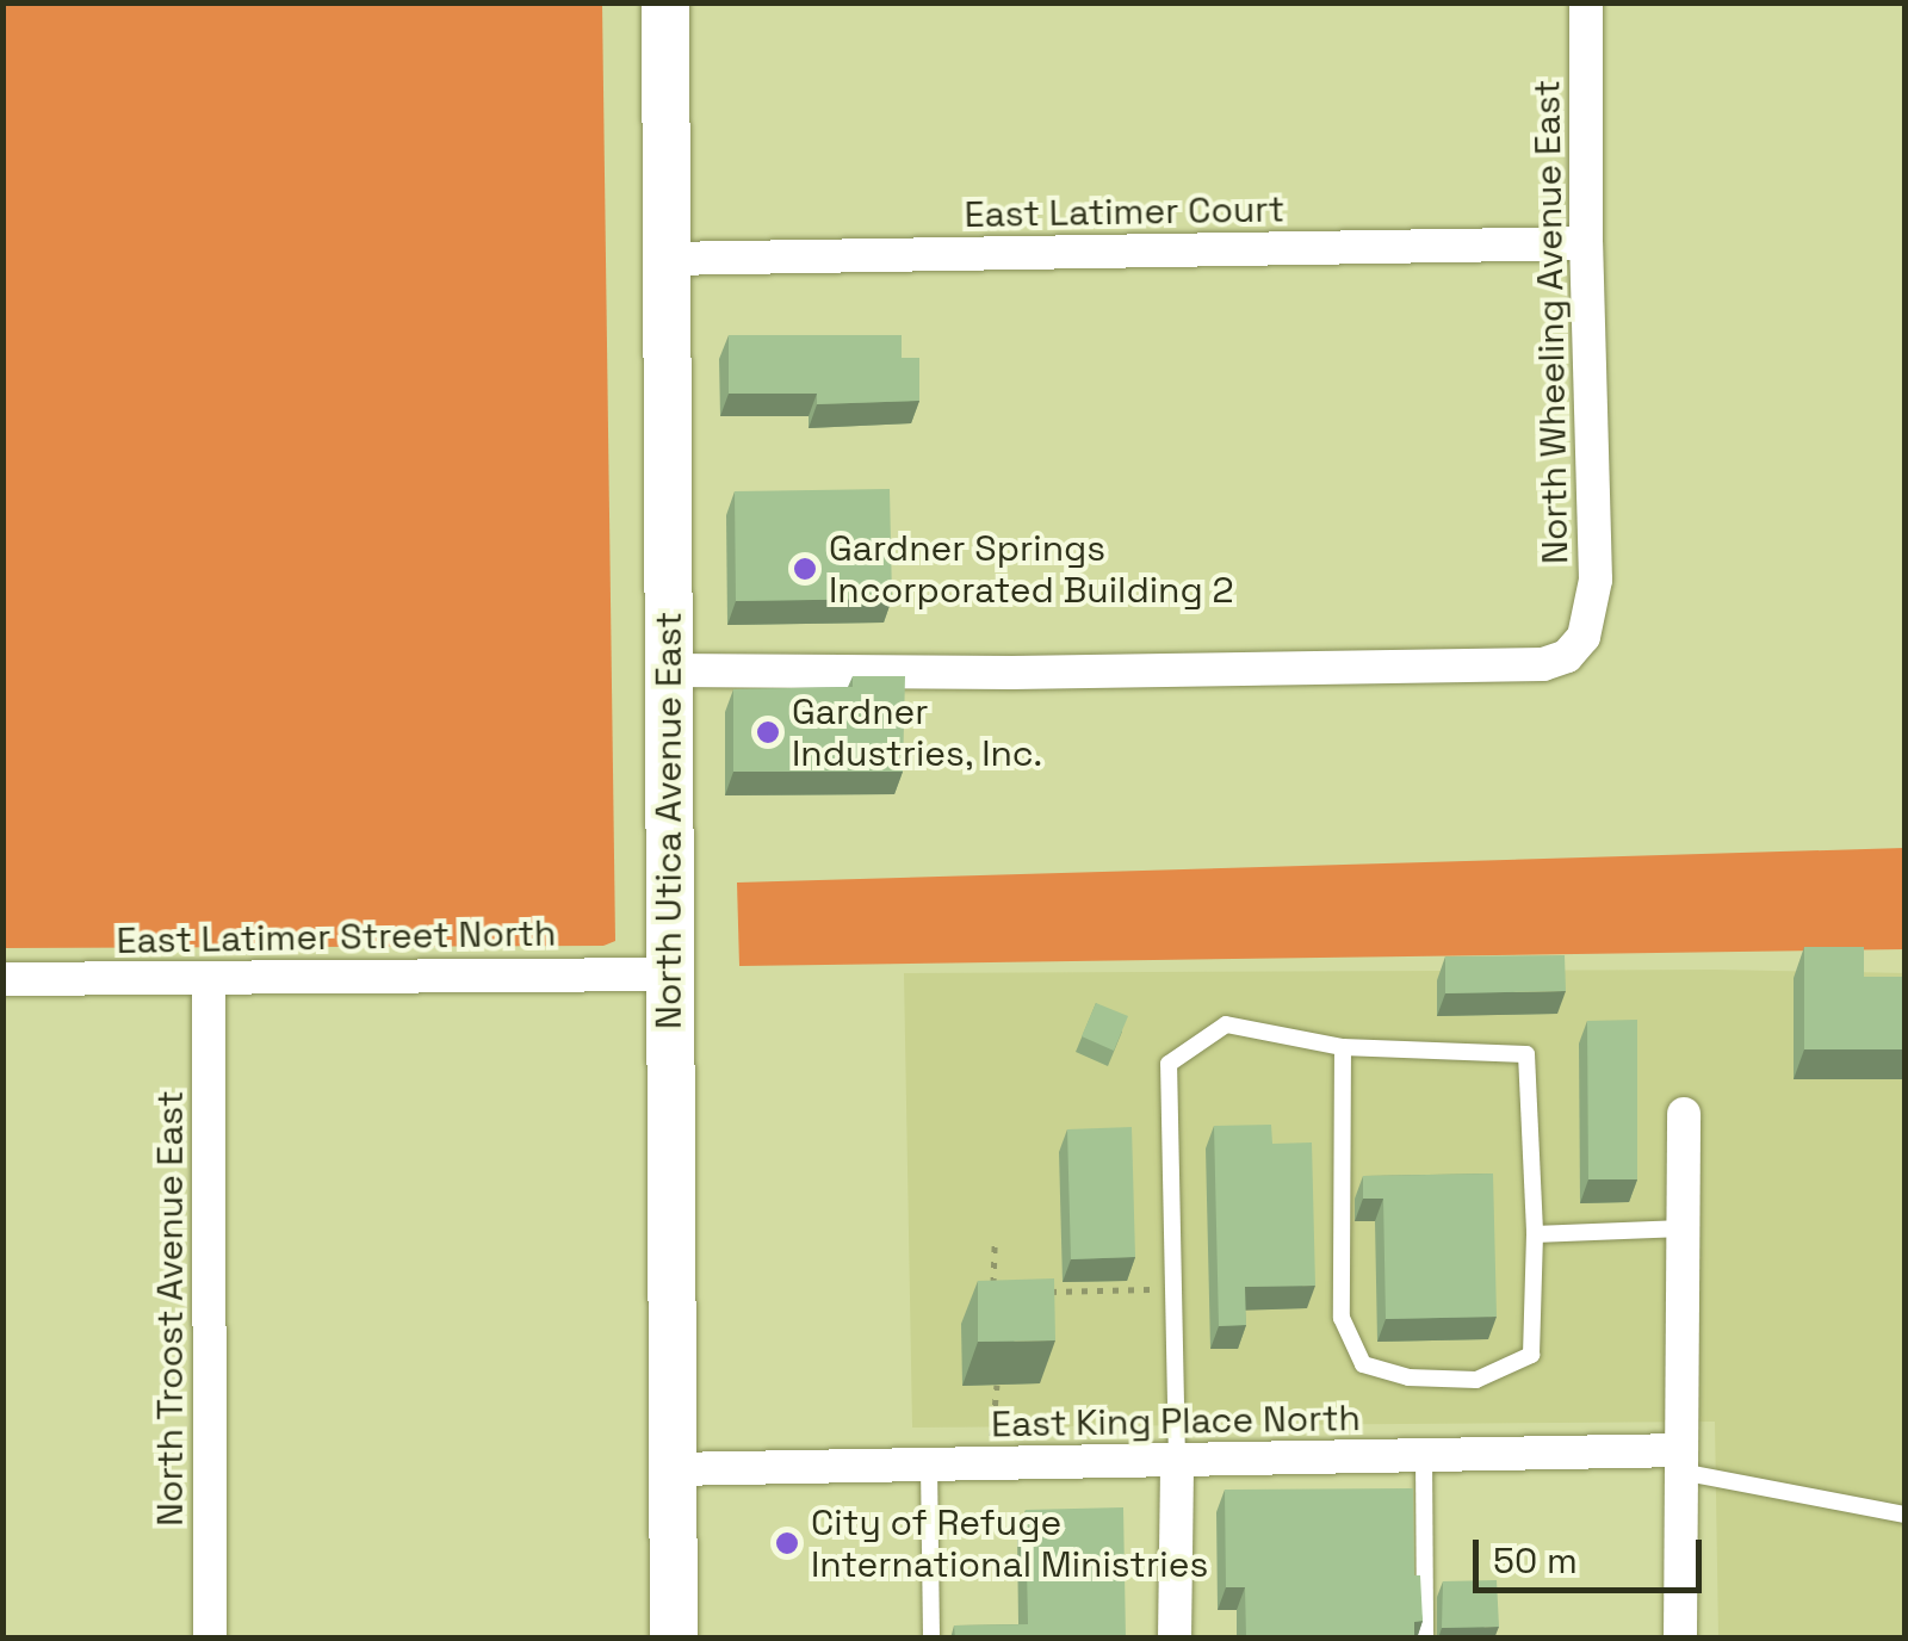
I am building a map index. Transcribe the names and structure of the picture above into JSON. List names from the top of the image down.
{
  "streets": {
    "main road": ["North Utica Avenue East"],
    "street": [
      "East Latimer Court",
      "North Wheeling Avenue East",
      "East Latimer Street North",
      "North Troost Avenue East",
      "East King Place North"
    ]
  },
  "crossings": [
    ["East Latimer Court", "North Wheeling Avenue East"],
    ["East Latimer Court", "North Utica Avenue East"],
    ["North Wheeling Avenue East", "North Utica Avenue East"],
    ["North Utica Avenue East", "East Latimer Street North"],
    ["North Utica Avenue East", "East King Place North"],
    ["East Latimer Street North", "North Troost Avenue East"]
  ],
  "places": ["Gardner Springs Incorporated Building 2", "Gardner Industries, Inc.", "City of Refuge International Ministries"],
  "scale_bar": "50 m"
}
